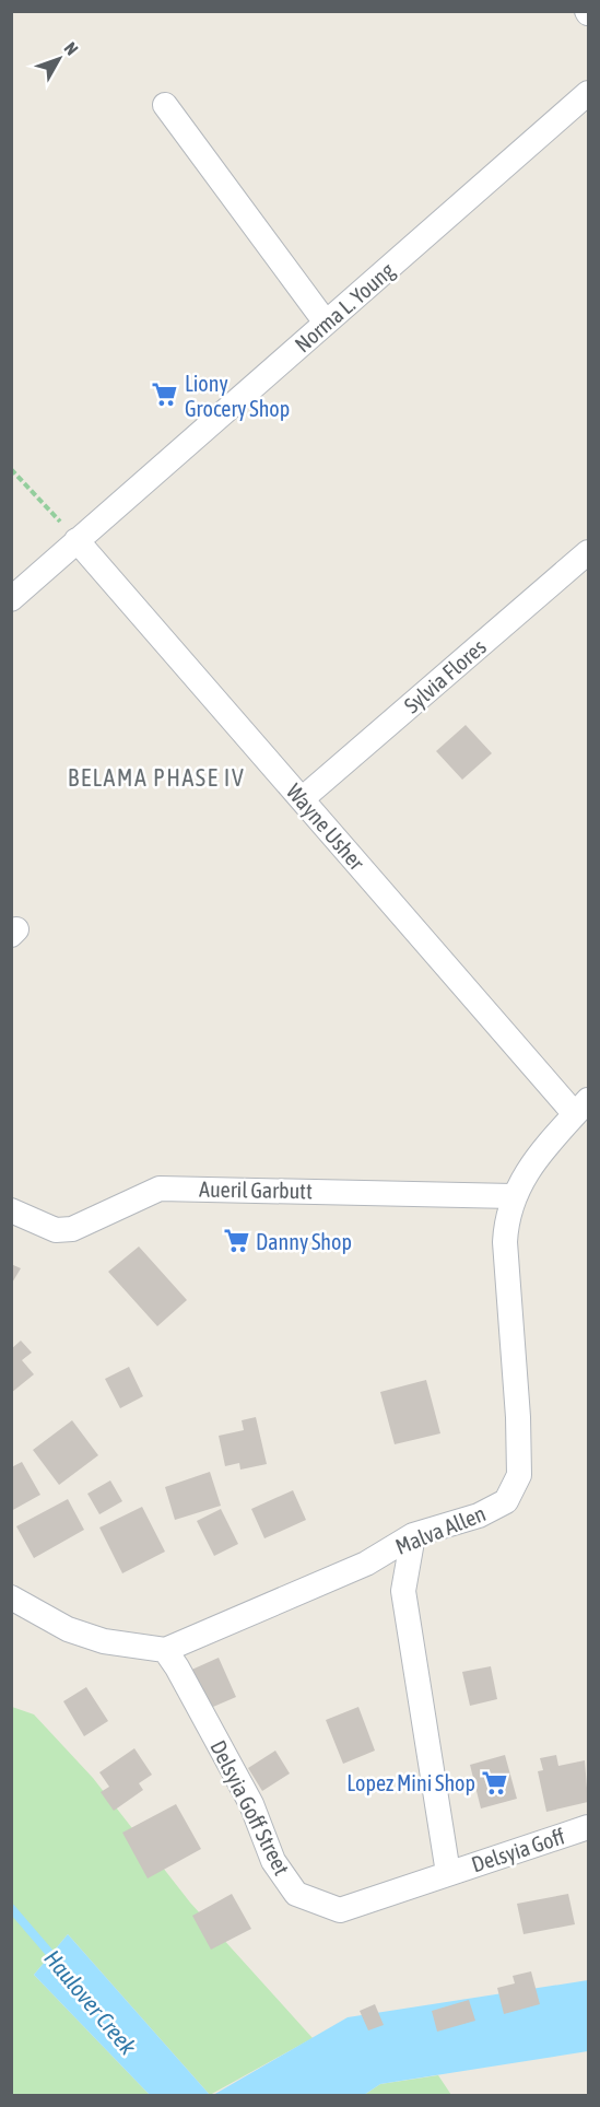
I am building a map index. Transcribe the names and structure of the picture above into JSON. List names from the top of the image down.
{
  "streets": {
    "street": [
      "Norma L. Young",
      "Sylvia Flores",
      "Wayne Usher",
      "Aueril Garbutt",
      "Malva Allen",
      "Delsyia Goff Street",
      "Delsyia Goff"
    ]
  },
  "crossings": [
    ["Norma L. Young", "Wayne Usher"],
    ["Sylvia Flores", "Wayne Usher"],
    ["Wayne Usher", "Malva Allen"],
    ["Aueril Garbutt", "Malva Allen"],
    ["Malva Allen", "Delsyia Goff Street"],
    ["Delsyia Goff Street", "Delsyia Goff"]
  ],
  "districts": ["BELAMA PHASE IV"],
  "water": ["Haulover Creek"],
  "places": {
    "supermarket": ["Liony Grocery Shop", "Danny Shop", "Lopez Mini Shop"]
  },
  "north": "top right"
}
